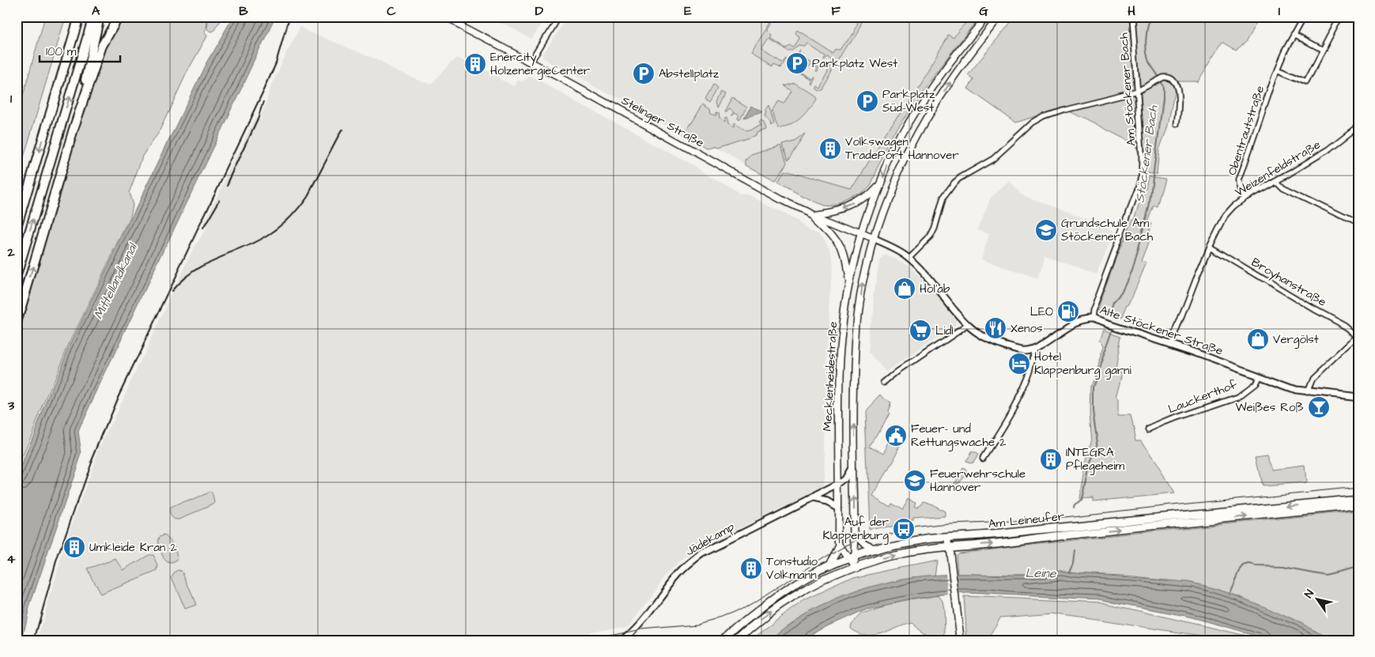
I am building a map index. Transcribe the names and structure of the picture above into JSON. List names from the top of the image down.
{
  "streets": {
    "main road": ["Stelinger Straße", "Mecklenheidestraße", "Am Leineufer"],
    "street": [
      "Am Stöckener Bach",
      "Obentrautstraße",
      "Weizenfeldstraße",
      "Broyhanstraße",
      "Alte Stöckener Straße",
      "Lauckerthof",
      "Jädekamp"
    ]
  },
  "crossings": [
    ["Am Stöckener Bach", "Alte Stöckener Straße"],
    ["Stelinger Straße", "Mecklenheidestraße"],
    ["Obentrautstraße", "Weizenfeldstraße"],
    ["Weizenfeldstraße", "Broyhanstraße"],
    ["Weizenfeldstraße", "Alte Stöckener Straße"],
    ["Alte Stöckener Straße", "Lauckerthof"],
    ["Mecklenheidestraße", "Am Leineufer"],
    ["Mecklenheidestraße", "Jädekamp"]
  ],
  "water": ["Stöckener Bach", "Mittellandkanal", "Leine"],
  "places": {
    "parking": ["Parkplatz West", "Abstellplatz", "Parkplatz Süd-West"],
    "building": [
      "Enercity HolzenergieCenter",
      "Volkswagen TradePort Hannover",
      "INTEGRA Pflegeheim",
      "Umkleide Kran 2",
      "Tonstudio Volkmann"
    ],
    "school or university": ["Grundschule Am Stöckener Bach", "Feuerwehrschule Hannover"],
    "shop": ["Hol'ab", "Vergölst"],
    "fuel station": ["LEO"],
    "restaurant": ["Xenos"],
    "supermarket": ["Lidl"],
    "hotel": ["Hotel Klappenburg garni"],
    "bar": ["Weißes Roß"],
    "public building": ["Feuer- und Rettungswache 2"],
    "bus stop": ["Auf der Klappenburg"]
  },
  "scale_bar": "100 m",
  "north": "top left",
  "grid": {
    "columns": [
      "A",
      "B",
      "C",
      "D",
      "E",
      "F",
      "G",
      "H",
      "I"
    ],
    "rows": [
      "1",
      "2",
      "3",
      "4"
    ]
  }
}
